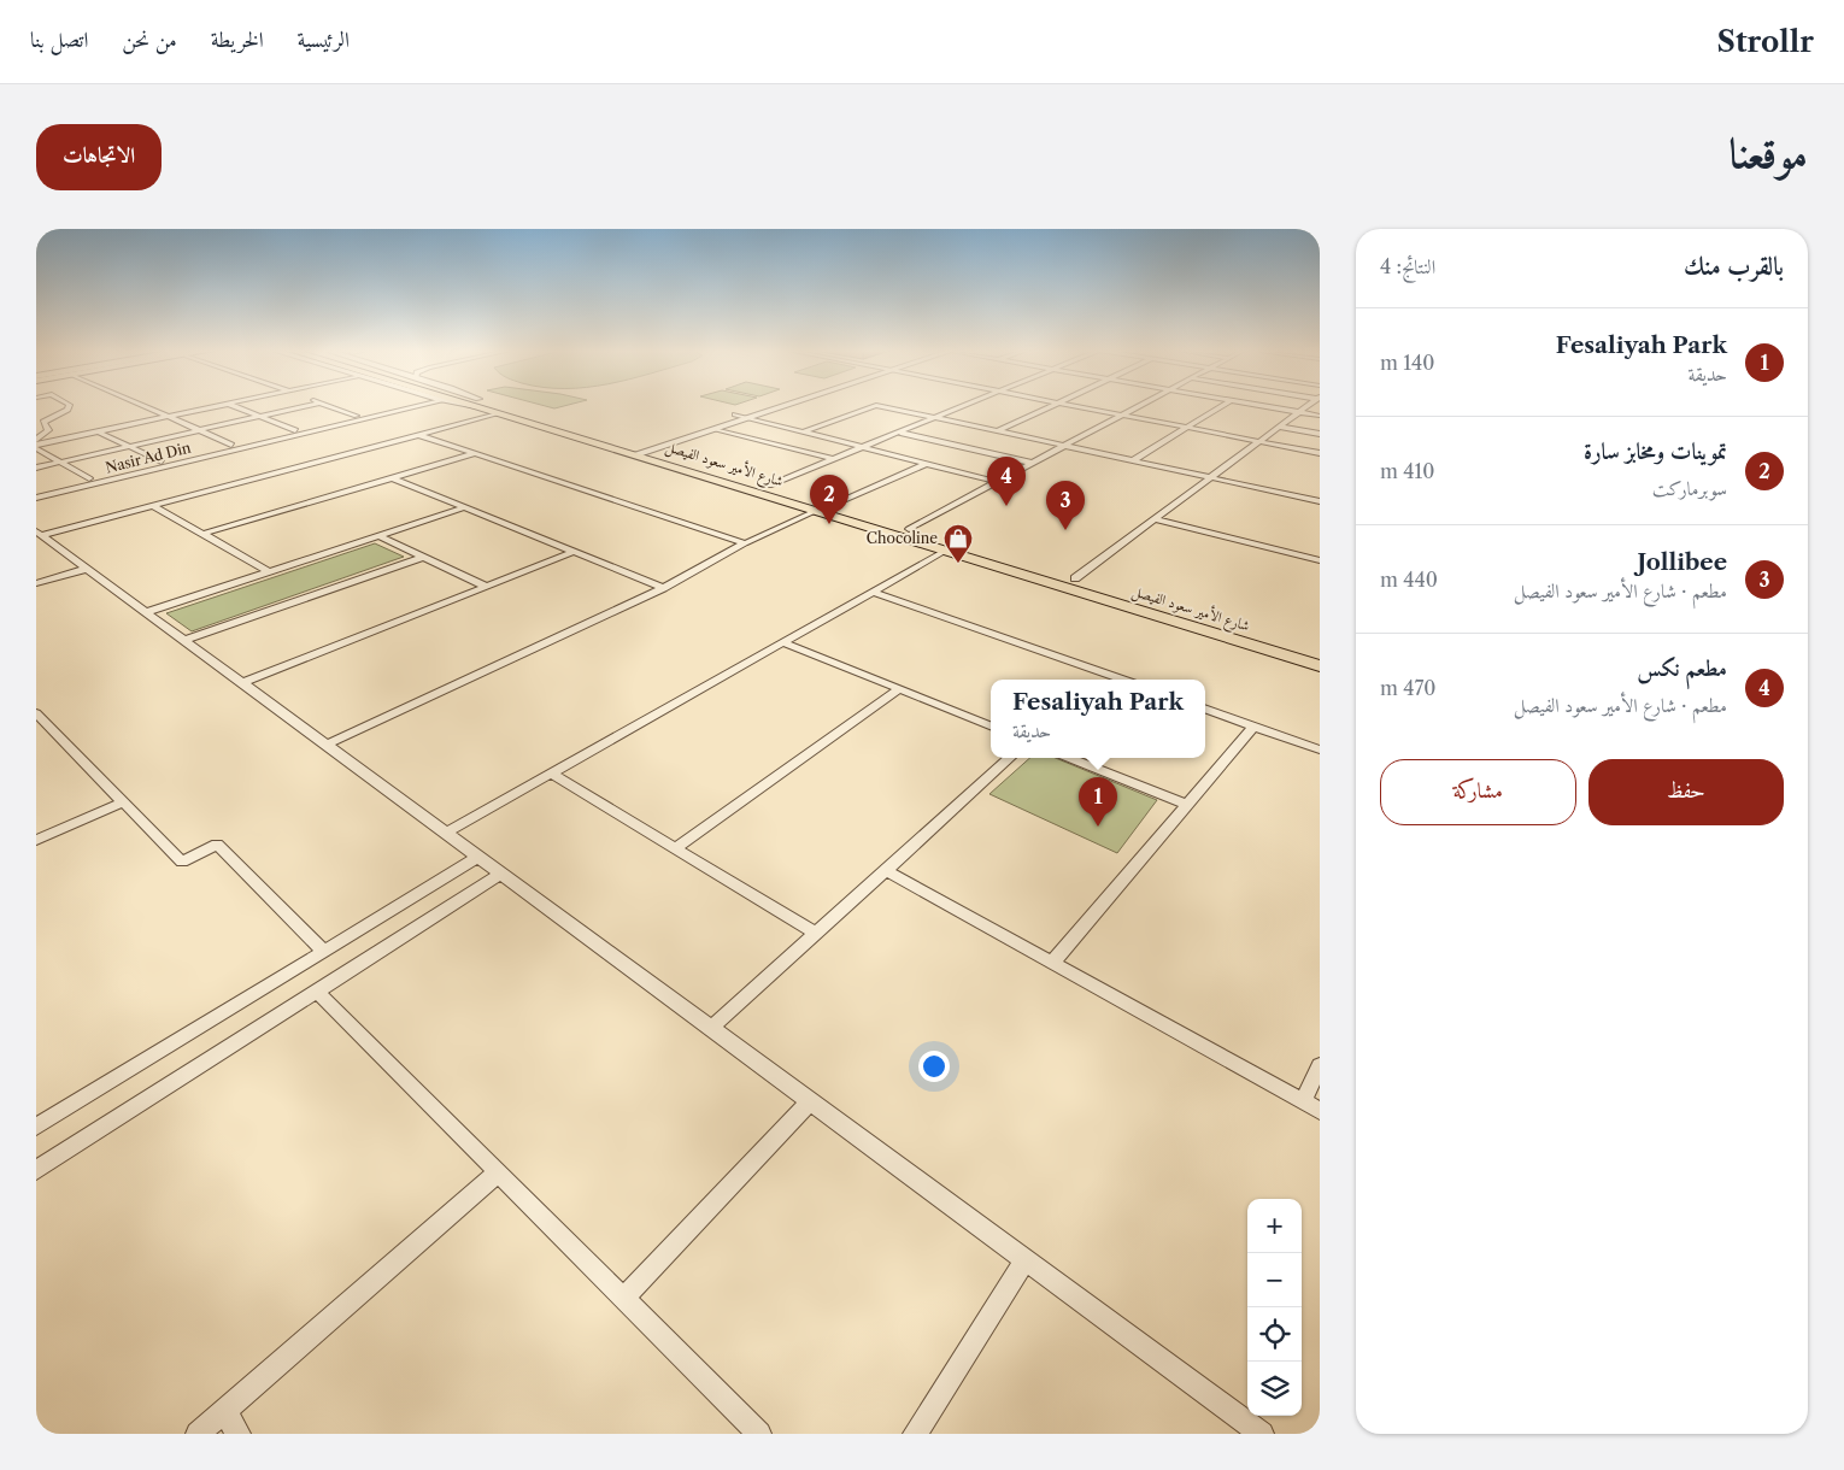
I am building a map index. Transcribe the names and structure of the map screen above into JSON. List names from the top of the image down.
{
  "streets": {
    "main road": ["شارع الأمير سعود الفيصل"],
    "street": ["Nasir Ad Din"]
  },
  "places": {
    "shop": ["Chocoline"]
  },
  "page": {
    "header": "Strollr",
    "nav": [
      "الرئيسية",
      "الخريطة",
      "من نحن",
      "اتصل بنا"
    ],
    "title": "موقعنا",
    "buttons": [
      "الاتجاهات",
      ["حفظ", "مشاركة"]
    ],
    "heading": ["بالقرب منك", "النتائج: 4"],
    "list": [
      {
        "mark": "1",
        "name": "Fesaliyah Park",
        "note": "حديقة",
        "value": "140 m"
      },
      {
        "mark": "2",
        "name": "تموينات ومخابز سارة",
        "note": "سوبرماركت",
        "value": "410 m"
      },
      {
        "mark": "3",
        "name": "Jollibee",
        "note": "مطعم · شارع الأمير سعود الفيصل",
        "value": "440 m"
      },
      {
        "mark": "4",
        "name": "مطعم نكس",
        "note": "مطعم · شارع الأمير سعود الفيصل",
        "value": "470 m"
      }
    ],
    "pins": [
      "4",
      "2",
      "3",
      "1"
    ],
    "popup": ["Fesaliyah Park", "حديقة"],
    "map_buttons": ["+", "−"]
  }
}
